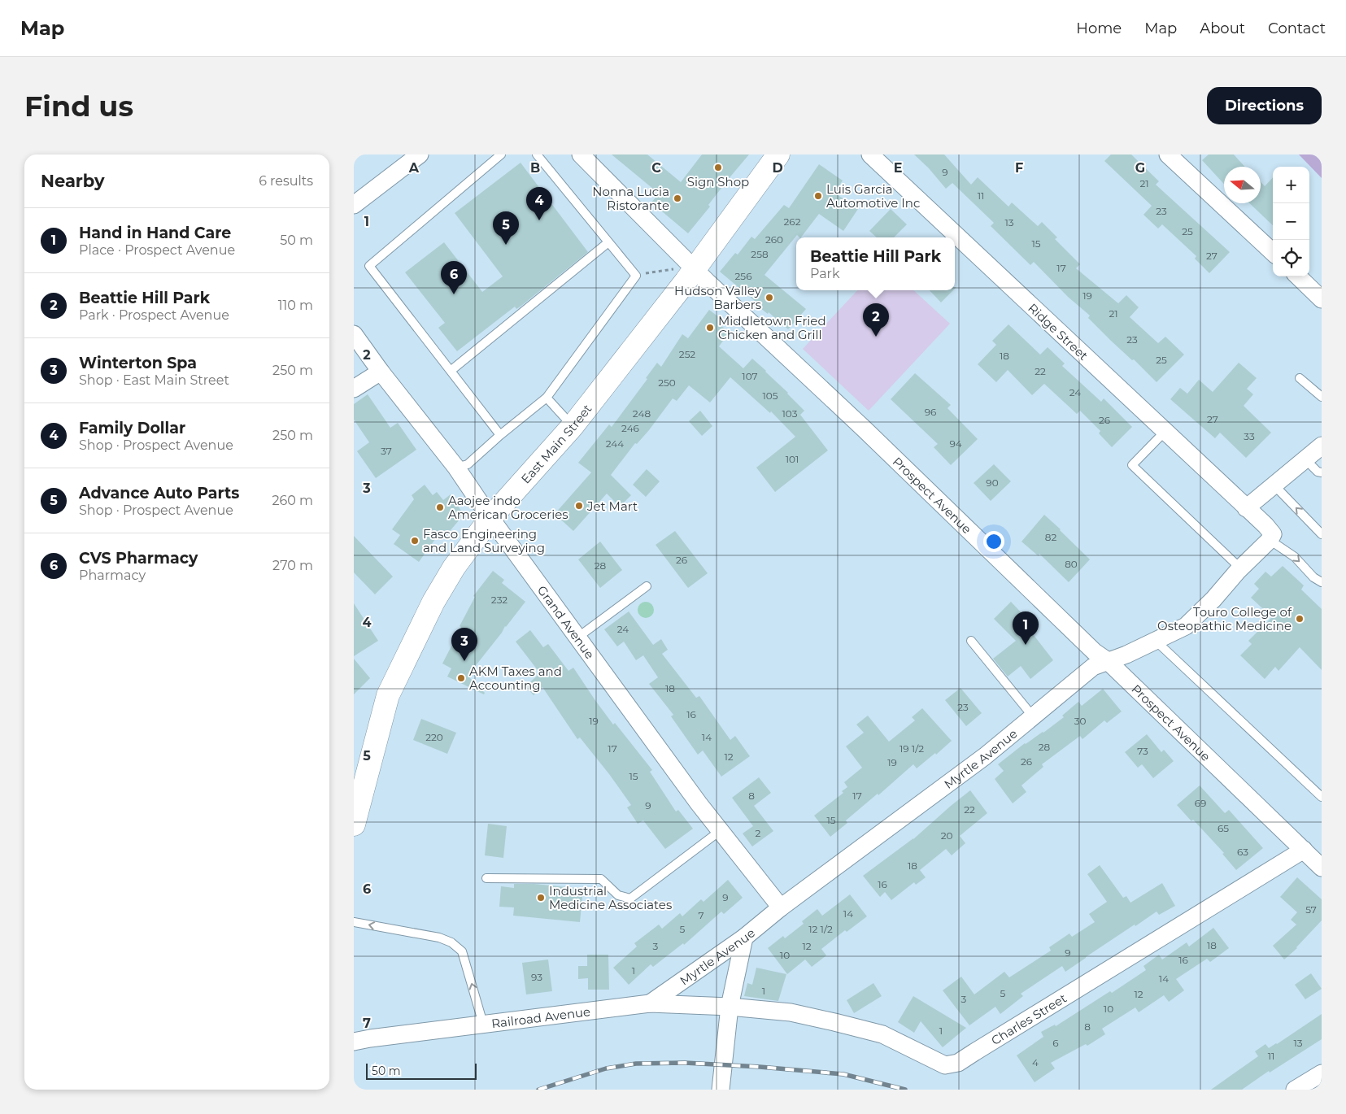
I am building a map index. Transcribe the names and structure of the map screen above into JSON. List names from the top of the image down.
{
  "streets": {
    "main road": ["East Main Street"],
    "street": [
      "Ridge Street",
      "Prospect Avenue",
      "Grand Avenue",
      "Myrtle Avenue",
      "Railroad Avenue",
      "Charles Street"
    ]
  },
  "crossings": [
    ["East Main Street", "Prospect Avenue"],
    ["East Main Street", "Grand Avenue"],
    ["Prospect Avenue", "Myrtle Avenue"],
    ["Prospect Avenue", "Charles Street"],
    ["Grand Avenue", "Myrtle Avenue"],
    ["Myrtle Avenue", "Railroad Avenue"],
    ["Railroad Avenue", "Charles Street"]
  ],
  "places": [
    "Sign Shop",
    "Luis Garcia Automotive Inc",
    "Nonna Lucia Ristorante",
    "Hudson Valley Barbers",
    "Middletown Fried Chicken and Grill",
    "Jet Mart",
    "Aaojee indo American Groceries",
    "Fasco Engineering and Land Surveying",
    "Touro College of Osteopathic Medicine",
    "AKM Taxes and Accounting",
    "Industrial Medicine Associates"
  ],
  "house_numbers": [
    "9",
    "21",
    "11",
    "23",
    "262",
    "13",
    "25",
    "260",
    "15",
    "258",
    "27",
    "17",
    "256",
    "19",
    "21",
    "23",
    "252",
    "18",
    "25",
    "22",
    "107",
    "250",
    "24",
    "105",
    "96",
    "248",
    "103",
    "27",
    "26",
    "246",
    "33",
    "244",
    "94",
    "37",
    "101",
    "90",
    "82",
    "26",
    "80",
    "28",
    "232",
    "24",
    "18",
    "23",
    "16",
    "19",
    "30",
    "220",
    "14",
    "28",
    "17",
    "19 1/2",
    "73",
    "12",
    "26",
    "19",
    "15",
    "8",
    "17",
    "69",
    "9",
    "22",
    "15",
    "65",
    "2",
    "20",
    "63",
    "18",
    "16",
    "9",
    "57",
    "14",
    "7",
    "5",
    "12 1/2",
    "18",
    "3",
    "12",
    "9",
    "10",
    "16",
    "1",
    "93",
    "14",
    "1",
    "5",
    "12",
    "3",
    "10",
    "8",
    "1",
    "6",
    "13",
    "11",
    "4"
  ],
  "scale_bar": "50 m",
  "north": "left",
  "page": {
    "header": "Map",
    "nav": [
      "Home",
      "Map",
      "About",
      "Contact"
    ],
    "buttons": "Directions",
    "title": "Find us",
    "heading": ["Nearby", "6 results"],
    "map_buttons": ["+", "−"],
    "pins": [
      "4",
      "5",
      "6",
      "2",
      "1",
      "3"
    ],
    "list": [
      {
        "mark": "1",
        "name": "Hand in Hand Care",
        "note": "Place · Prospect Avenue",
        "value": "50 m"
      },
      {
        "mark": "2",
        "name": "Beattie Hill Park",
        "note": "Park · Prospect Avenue",
        "value": "110 m"
      },
      {
        "mark": "3",
        "name": "Winterton Spa",
        "note": "Shop · East Main Street",
        "value": "250 m"
      },
      {
        "mark": "4",
        "name": "Family Dollar",
        "note": "Shop · Prospect Avenue",
        "value": "250 m"
      },
      {
        "mark": "5",
        "name": "Advance Auto Parts",
        "note": "Shop · Prospect Avenue",
        "value": "260 m"
      },
      {
        "mark": "6",
        "name": "CVS Pharmacy",
        "note": "Pharmacy",
        "value": "270 m"
      }
    ],
    "popup": ["Beattie Hill Park", "Park"],
    "scale": "50 m"
  },
  "grid": {
    "columns": [
      "A",
      "B",
      "C",
      "D",
      "E",
      "F",
      "G"
    ],
    "rows": [
      "1",
      "2",
      "3",
      "4",
      "5",
      "6",
      "7"
    ]
  }
}
